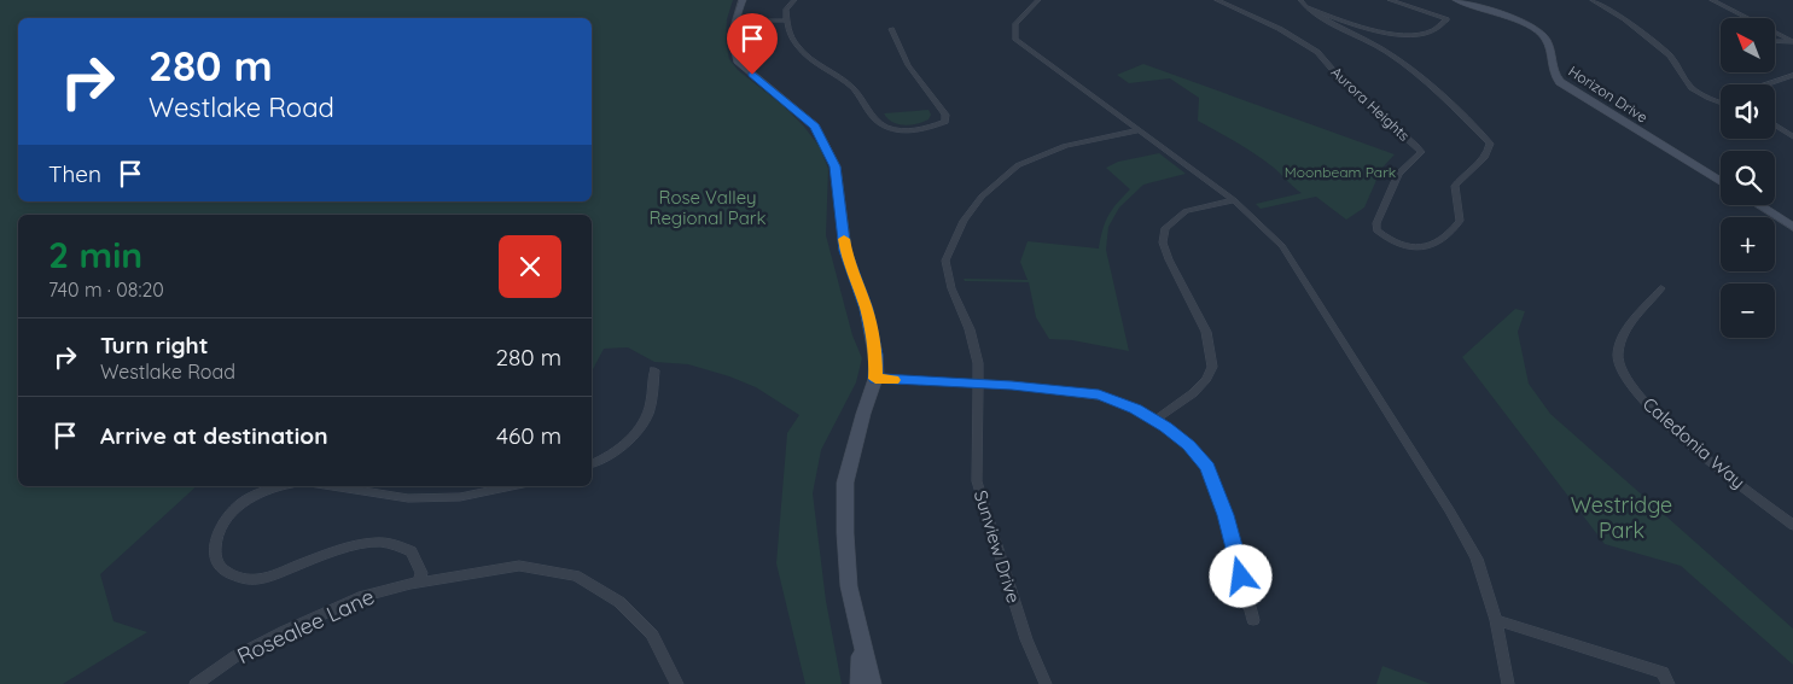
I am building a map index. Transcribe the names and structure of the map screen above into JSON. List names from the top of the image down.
{
  "streets": {
    "street": [
      "Horizon Drive",
      "Aurora Heights",
      "Caledonia Way",
      "Sunview Drive",
      "Rosealee Lane"
    ]
  },
  "parks": ["Moonbeam Park", "Rose Valley Regional Park", "Westridge Park"],
  "north": "top left",
  "page": {
    "map_buttons": ["+", "−"],
    "turn": ["280 m", "Westlake Road"],
    "then": "Then",
    "heading": ["2 min", "740 m · 08:20"],
    "list": [
      {
        "name": "Turn right",
        "note": "Westlake Road",
        "value": "280 m"
      },
      {
        "name": "Arrive at destination",
        "value": "460 m"
      }
    ]
  }
}
